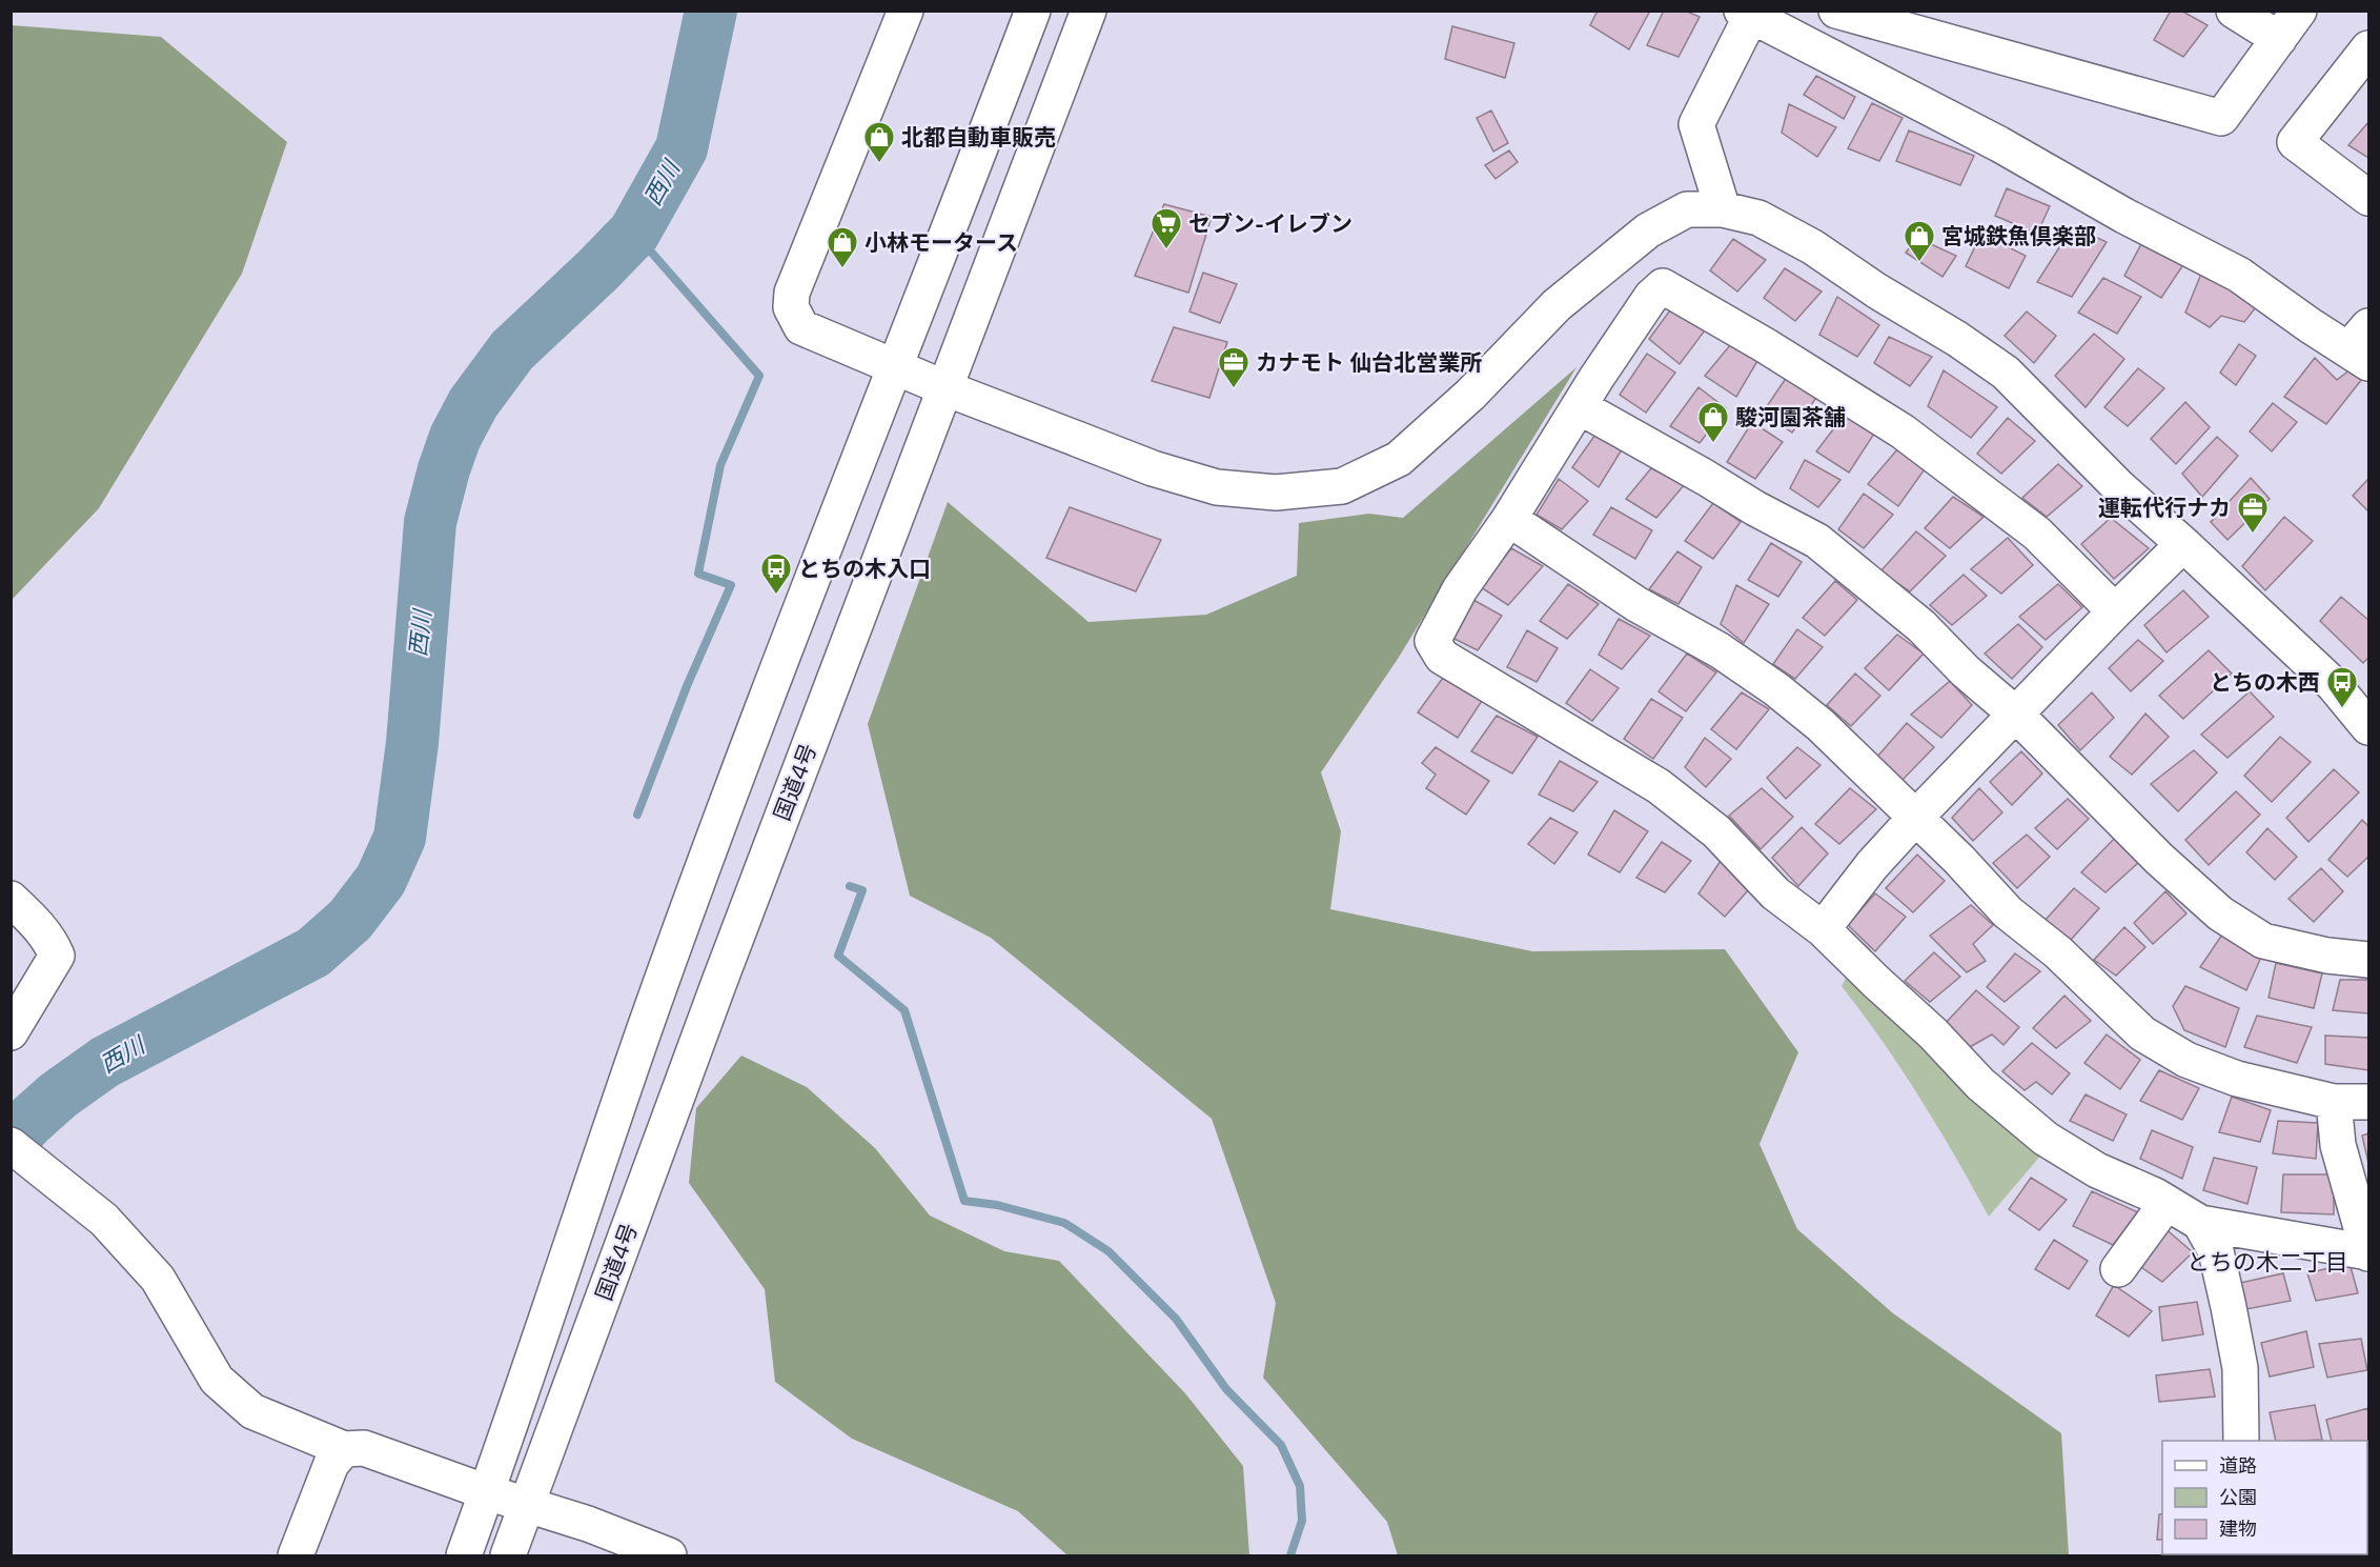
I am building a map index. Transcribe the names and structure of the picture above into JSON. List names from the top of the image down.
{
  "streets": {
    "main road": ["国道4号"]
  },
  "districts": ["とちの木二丁目"],
  "water": ["西川"],
  "places": {
    "shop": [
      "北都自動車販売",
      "宮城鉄魚倶楽部",
      "小林モータース",
      "駿河園茶舗"
    ],
    "supermarket": ["セブン-イレブン"],
    "office": ["カナモト 仙台北営業所", "運転代行ナカ"],
    "bus stop": ["とちの木入口", "とちの木西"]
  },
  "legend": ["道路", "公園", "建物"]
}
